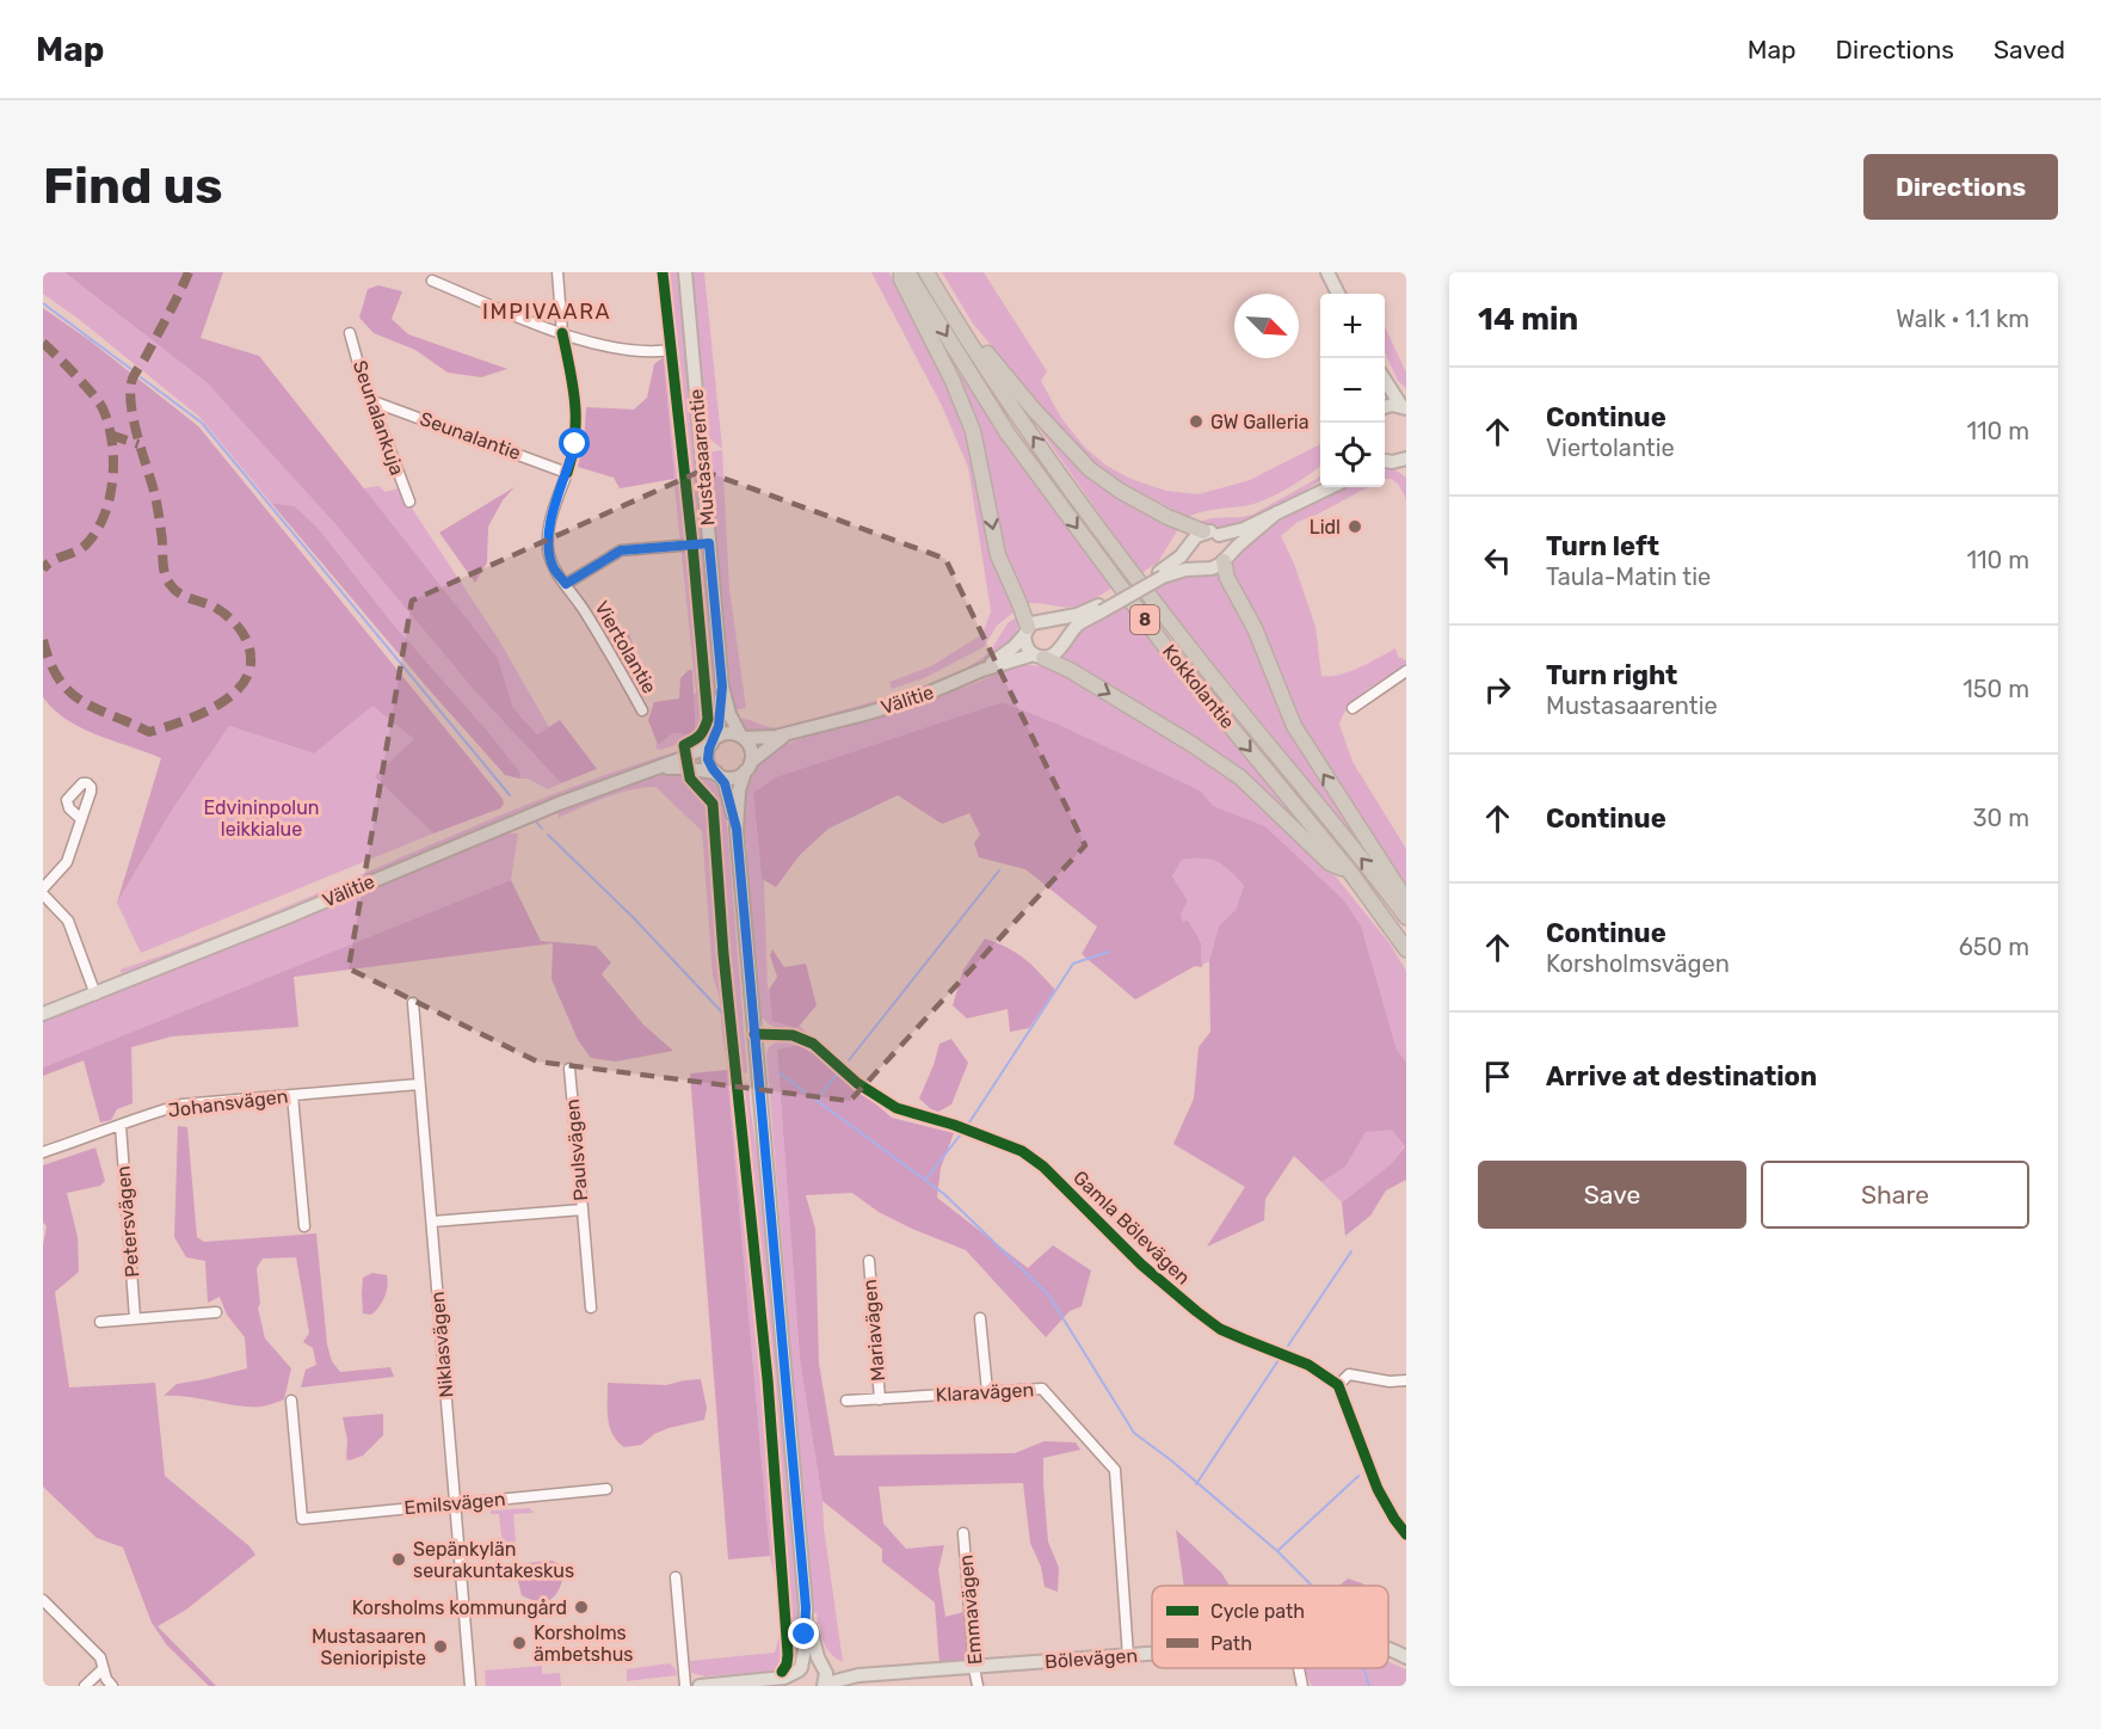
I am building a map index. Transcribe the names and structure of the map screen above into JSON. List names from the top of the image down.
{
  "streets": {
    "highway": ["8", "Kokkolantie"],
    "main road": ["Mustasaarentie", "Välitie", "Bölevägen"],
    "street": [
      "Seunalankuja",
      "Seunalantie",
      "Viertolantie",
      "Johansvägen",
      "Paulsvägen",
      "Petersvägen",
      "Gamla Bölevägen",
      "Mariavägen",
      "Niklasvägen",
      "Klaravägen",
      "Emilsvägen",
      "Emmavägen"
    ]
  },
  "crossings": [
    ["Seunalankuja", "Seunalantie"],
    ["Seunalantie", "Viertolantie"],
    ["Mustasaarentie", "Välitie"],
    ["Johansvägen", "Petersvägen"],
    ["Johansvägen", "Niklasvägen"],
    ["Paulsvägen", "Niklasvägen"],
    ["Mariavägen", "Klaravägen"],
    ["Niklasvägen", "Emilsvägen"],
    ["Klaravägen", "Bölevägen"],
    ["Emmavägen", "Bölevägen"]
  ],
  "districts": ["IMPIVAARA"],
  "parks": ["Edvininpolun leikkialue"],
  "places": [
    "GW Galleria",
    "Lidl",
    "Sepänkylän seurakuntakeskus",
    "Korsholms kommungård",
    "Korsholms ämbetshus",
    "Mustasaaren Senioripiste"
  ],
  "legend": ["Cycle path", "Path"],
  "north": "bottom right",
  "page": {
    "header": "Map",
    "nav": ["Map", "Directions", "Saved"],
    "buttons": [
      "Directions",
      ["Save", "Share"]
    ],
    "title": "Find us",
    "heading": ["14 min", "Walk · 1.1 km"],
    "map_buttons": ["+", "−"],
    "list": [
      ["Continue", "Viertolantie", "110 m"],
      ["Turn left", "Taula-Matin tie", "110 m"],
      ["Turn right", "Mustasaarentie", "150 m"],
      ["Continue", "30 m"],
      ["Continue", "Korsholmsvägen", "650 m"],
      "Arrive at destination"
    ]
  }
}
